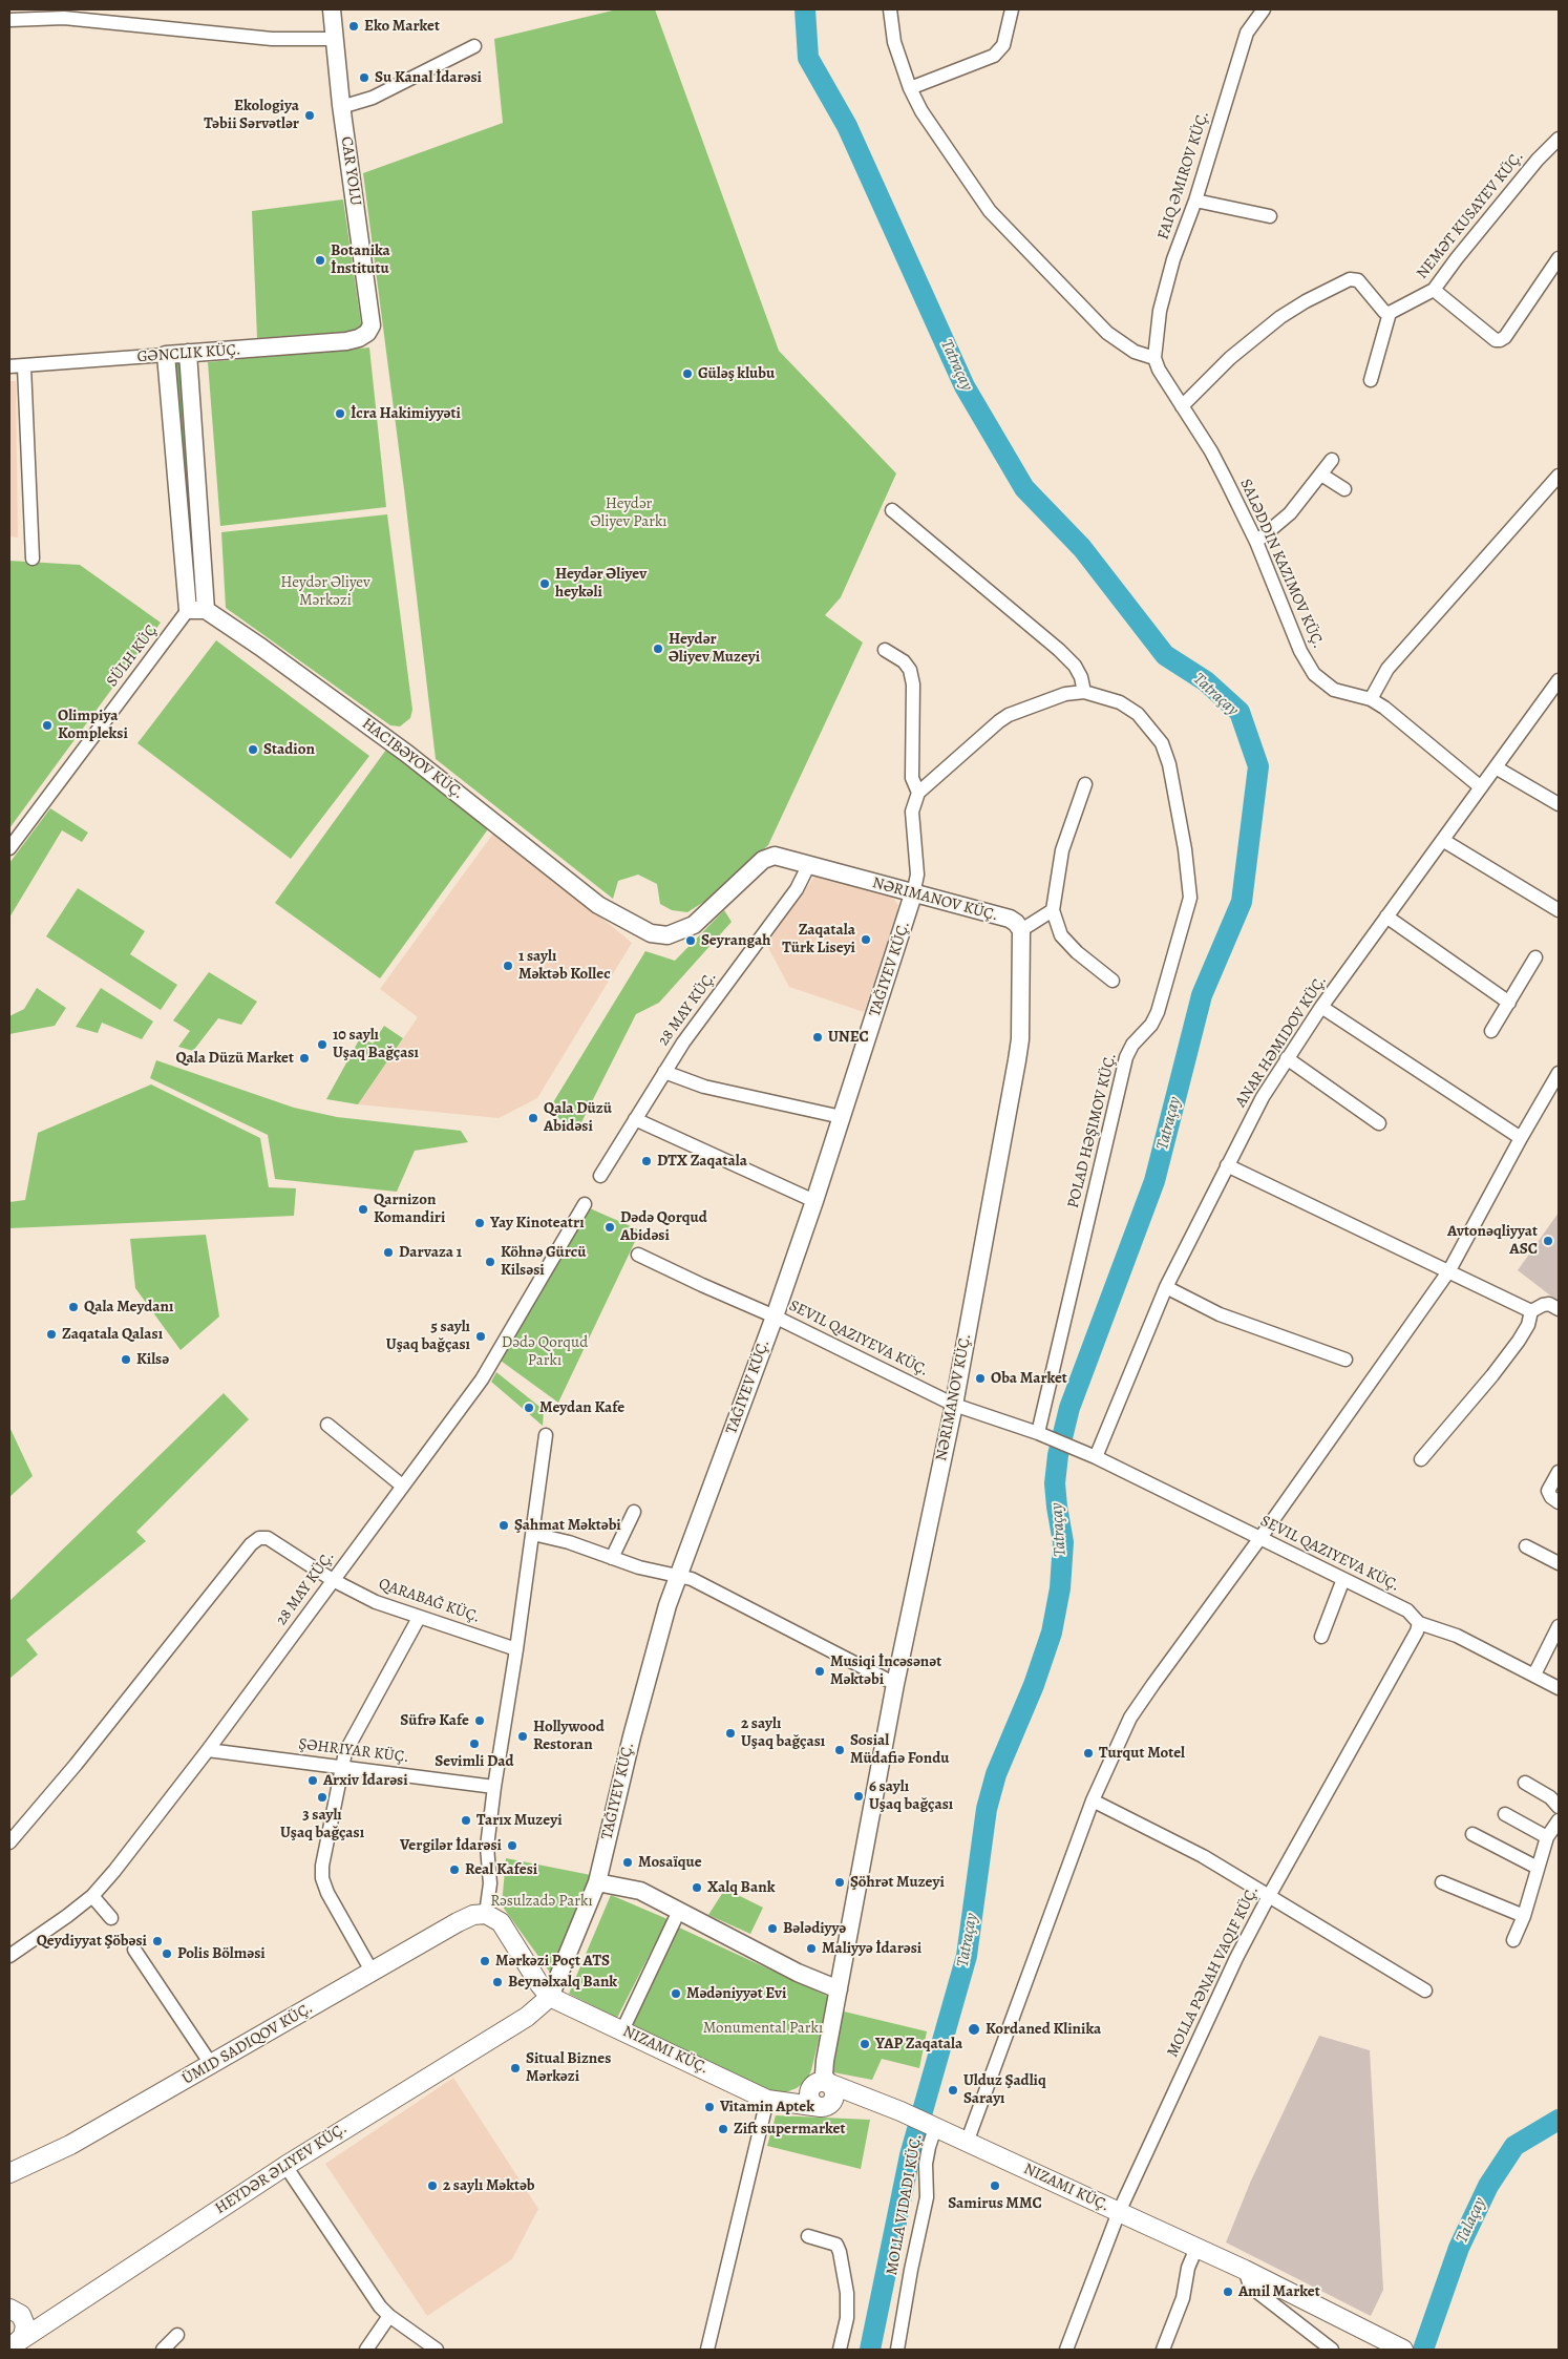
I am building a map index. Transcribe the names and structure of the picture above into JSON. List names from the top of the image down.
{
  "streets": {
    "main road": ["NIZAMI KÜÇ.", "HEYDƏR ƏLIYEV KÜÇ."],
    "street": [
      "CAR YOLU",
      "FAIQ ƏMIROV KÜÇ.",
      "NEMƏT KUSAYEV KÜÇ.",
      "GƏNCLIK KÜÇ.",
      "SÜLH KÜÇ",
      "NƏRIMANOV KÜÇ.",
      "28 MAY KÜÇ.",
      "ANAR HƏMIDOV KÜÇ.",
      "POLAD HƏŞIMOV KÜÇ.",
      "QARABAĞ KÜÇ.",
      "ŞƏHRIYAR KÜÇ.",
      "MOLLA PƏNAH VAQIF KÜÇ.",
      "MOLLA VIDADI KÜÇ."
    ]
  },
  "crossings": [
    ["CAR YOLU", "GƏNCLIK KÜÇ."],
    ["NƏRIMANOV KÜÇ.", "28 MAY KÜÇ."],
    ["NƏRIMANOV KÜÇ.", "NIZAMI KÜÇ."],
    ["28 MAY KÜÇ.", "QARABAĞ KÜÇ."],
    ["28 MAY KÜÇ.", "ŞƏHRIYAR KÜÇ."],
    ["MOLLA PƏNAH VAQIF KÜÇ.", "NIZAMI KÜÇ."],
    ["NIZAMI KÜÇ.", "HEYDƏR ƏLIYEV KÜÇ."],
    ["NIZAMI KÜÇ.", "MOLLA VIDADI KÜÇ."]
  ],
  "water": ["Tatraçay", "Talaçay"],
  "parks": [
    "Heydər Əliyev Parkı",
    "Heydər Əliyev Mərkəzi",
    "Dədə Qorqud Parkı",
    "Rəsulzadə Parkı",
    "Monumental Parkı"
  ],
  "places": [
    "Eko Market",
    "Su Kanal İdarəsi",
    "Ekologiya Təbii Sərvətlər",
    "Botanika İnstitutu",
    "Güləş klubu",
    "İcra Hakimiyyəti",
    "Heydər Əliyev heykəli",
    "Heydər Əliyev Muzeyi",
    "Olimpiya Kompleksi",
    "Stadion",
    "Zaqatala Türk Liseyi",
    "Seyrangah",
    "1 saylı Məktəb Kollec",
    "UNEC",
    "10 saylı Uşaq Bağçası",
    "Qala Düzü Market",
    "Qala Düzü Abidəsi",
    "DTX Zaqatala",
    "Qarnizon Komandiri",
    "Yay Kinoteatrı",
    "Dədə Qorqud Abidəsi",
    "Avtonəqliyyat ASC",
    "Darvaza 1",
    "Köhnə Gürcü Kilsəsi",
    "Qala Meydanı",
    "Zaqatala Qalası",
    "5 saylı Uşaq bağçası",
    "Kilsə",
    "Oba Market",
    "Meydan Kafe",
    "Şahmat Məktəbi",
    "Musiqi İncəsənət Məktəbi",
    "Süfrə Kafe",
    "2 saylı Uşaq bağçası",
    "Hollywood Restoran",
    "Sevimli Dad",
    "Sosial Müdafiə Fondu",
    "Turqut Motel",
    "Arxiv İdarəsi",
    "6 saylı Uşaq bağçası",
    "3 saylı Uşaq bağçası",
    "Tarıx Muzeyi",
    "Vergilər İdarəsi",
    "Mosaïque",
    "Real Kafesi",
    "Şöhrət Muzeyi",
    "Xalq Bank",
    "Bələdiyyə",
    "Qeydiyyat Şöbəsi",
    "Maliyyə İdarəsi",
    "Polis Bölməsi",
    "Mərkəzi Poçt ATS",
    "Beynəlxalq Bank",
    "Mədəniyyət Evi",
    "Kordaned Klinika",
    "YAP Zaqatala",
    "Situal Biznes Mərkəzi",
    "Ulduz Şadliq Sarayı",
    "Vitamin Aptek",
    "Zift supermarket",
    "2 saylı Məktəb",
    "Samirus MMC",
    "Amil Market"
  ]
}
